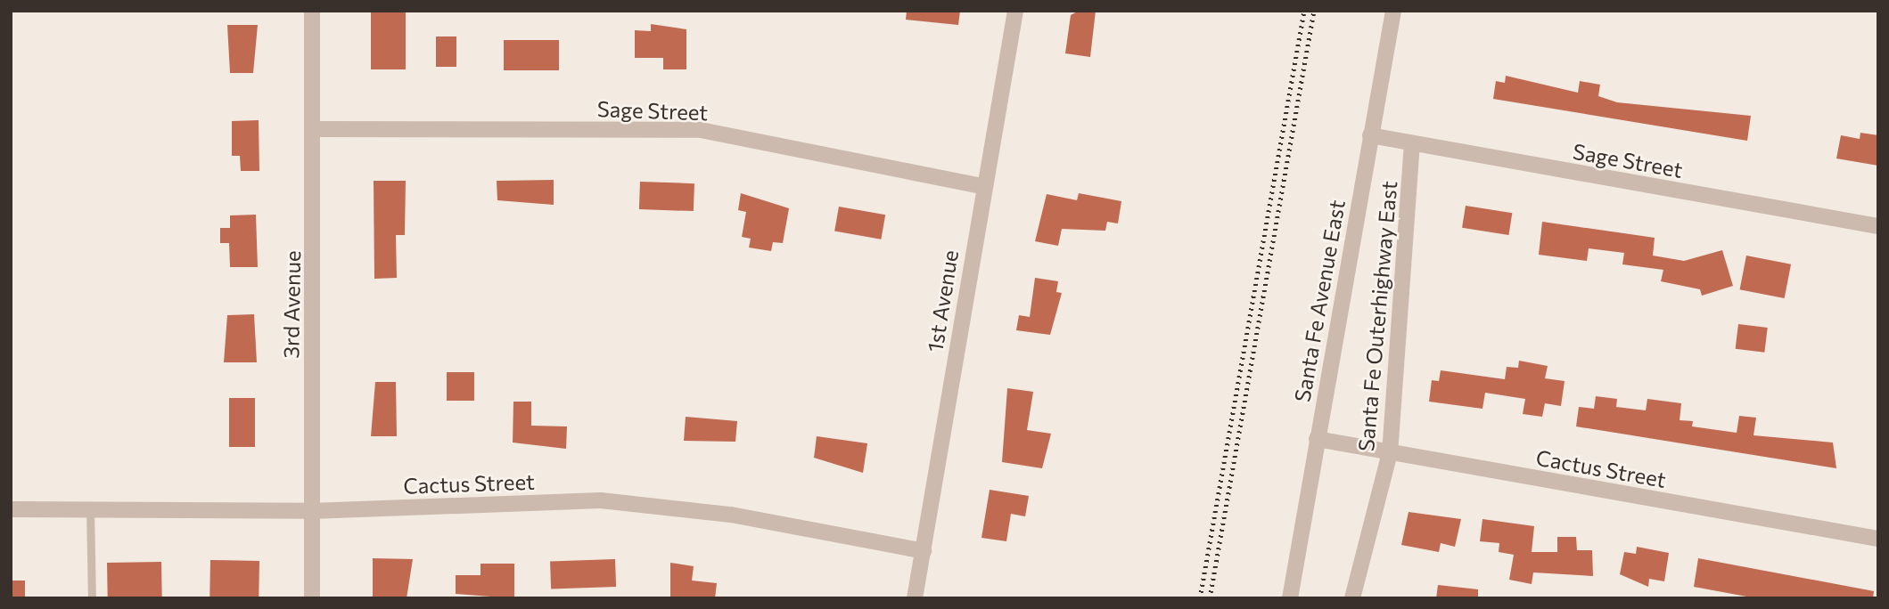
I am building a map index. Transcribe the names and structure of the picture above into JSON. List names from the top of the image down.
{
  "streets": {
    "street": [
      "Sage Street",
      "1st Avenue",
      "Santa Fe Avenue East",
      "3rd Avenue",
      "Santa Fe Outerhighway East",
      "Cactus Street"
    ]
  },
  "crossings": [
    ["Sage Street", "1st Avenue"],
    ["Sage Street", "Santa Fe Avenue East"],
    ["Sage Street", "3rd Avenue"],
    ["Sage Street", "Santa Fe Outerhighway East"],
    ["1st Avenue", "Cactus Street"],
    ["Santa Fe Avenue East", "Cactus Street"],
    ["3rd Avenue", "Cactus Street"],
    ["Santa Fe Outerhighway East", "Cactus Street"]
  ]
}
